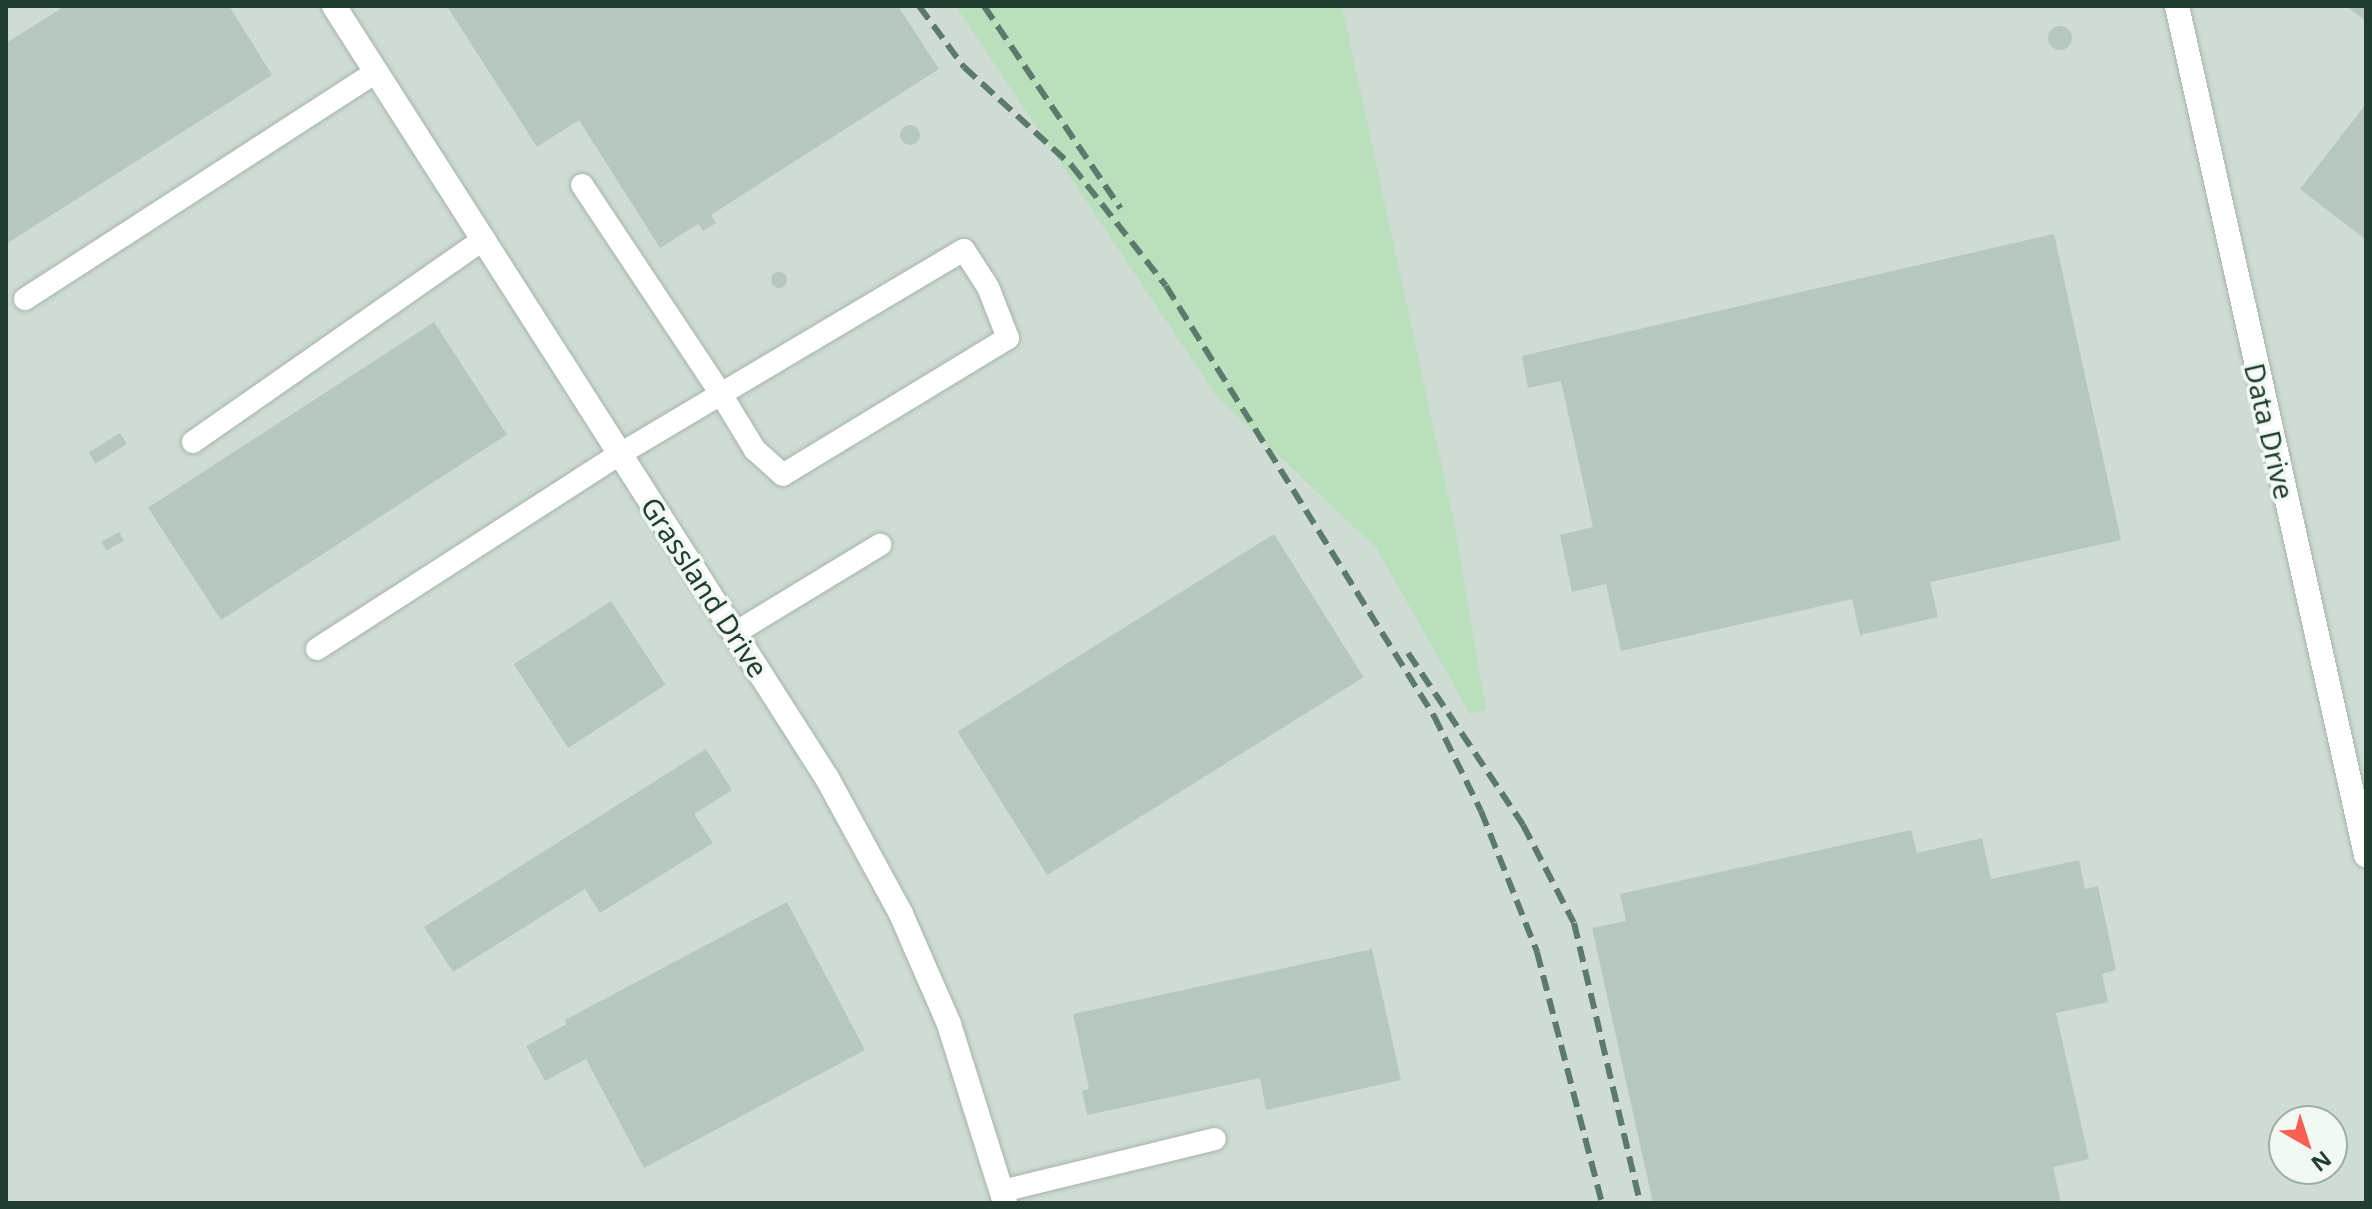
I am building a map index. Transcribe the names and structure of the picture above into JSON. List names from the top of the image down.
{
  "streets": {
    "street": ["Data Drive", "Grassland Drive"]
  },
  "north": "bottom right"
}
